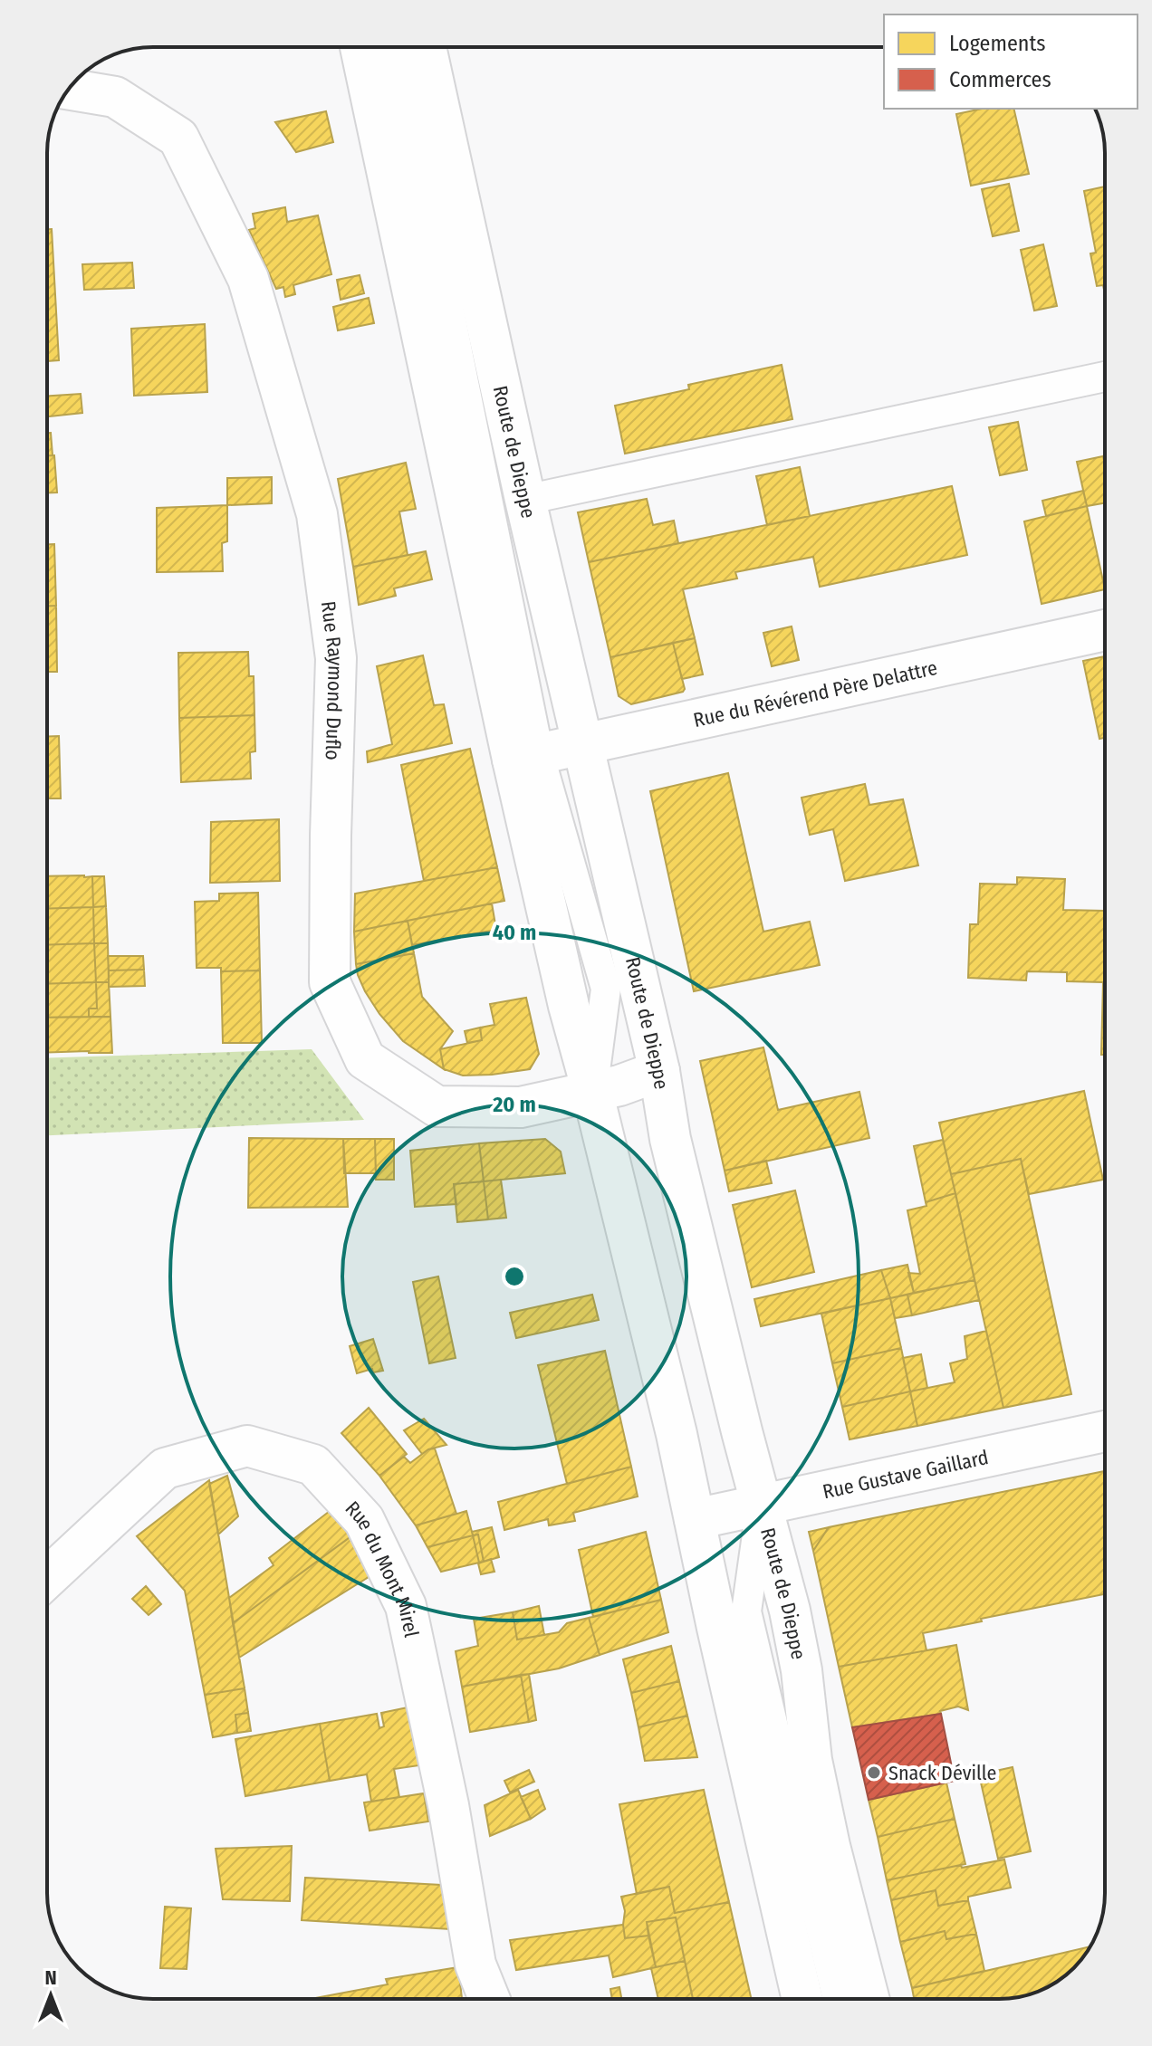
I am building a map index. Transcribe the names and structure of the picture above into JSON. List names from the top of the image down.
{
  "streets": {
    "main road": [
      "Route de Dieppe",
      "Rue Raymond Duflo",
      "Rue du Révérend Père Delattre",
      "Rue Gustave Gaillard",
      "Rue du Mont Mirel"
    ]
  },
  "crossings": [
    ["Route de Dieppe", "Rue Raymond Duflo"],
    ["Route de Dieppe", "Rue du Révérend Père Delattre"],
    ["Route de Dieppe", "Rue Gustave Gaillard"]
  ],
  "places": ["Snack Déville"],
  "legend": ["Logements", "Commerces"],
  "north": "top",
  "rings": ["40 m", "20 m"]
}
